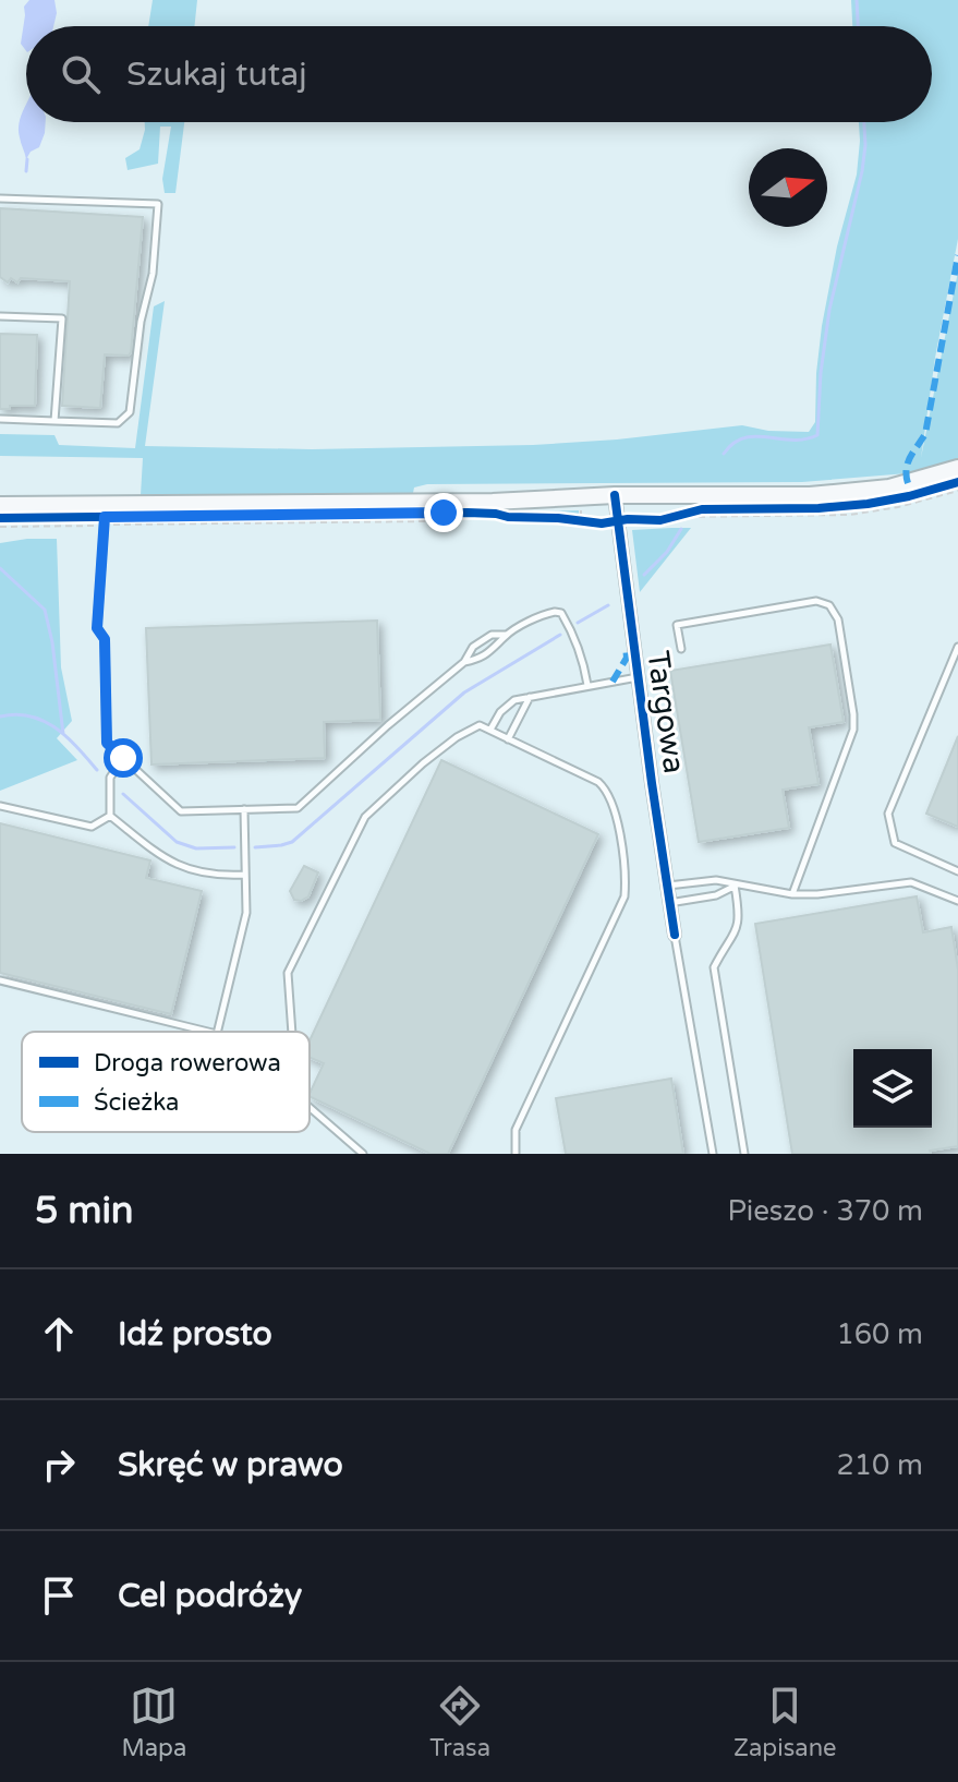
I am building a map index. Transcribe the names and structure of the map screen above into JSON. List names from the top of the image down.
{
  "streets": {
    "street": ["Targowa"]
  },
  "legend": ["Droga rowerowa", "Ścieżka"],
  "north": "right",
  "page": {
    "search": "Szukaj tutaj",
    "heading": ["5 min", "Pieszo · 370 m"],
    "list": [
      ["Idź prosto", "160 m"],
      ["Skręć w prawo", "210 m"],
      "Cel podróży"
    ],
    "nav": ["Mapa", "Trasa", "Zapisane"]
  }
}
